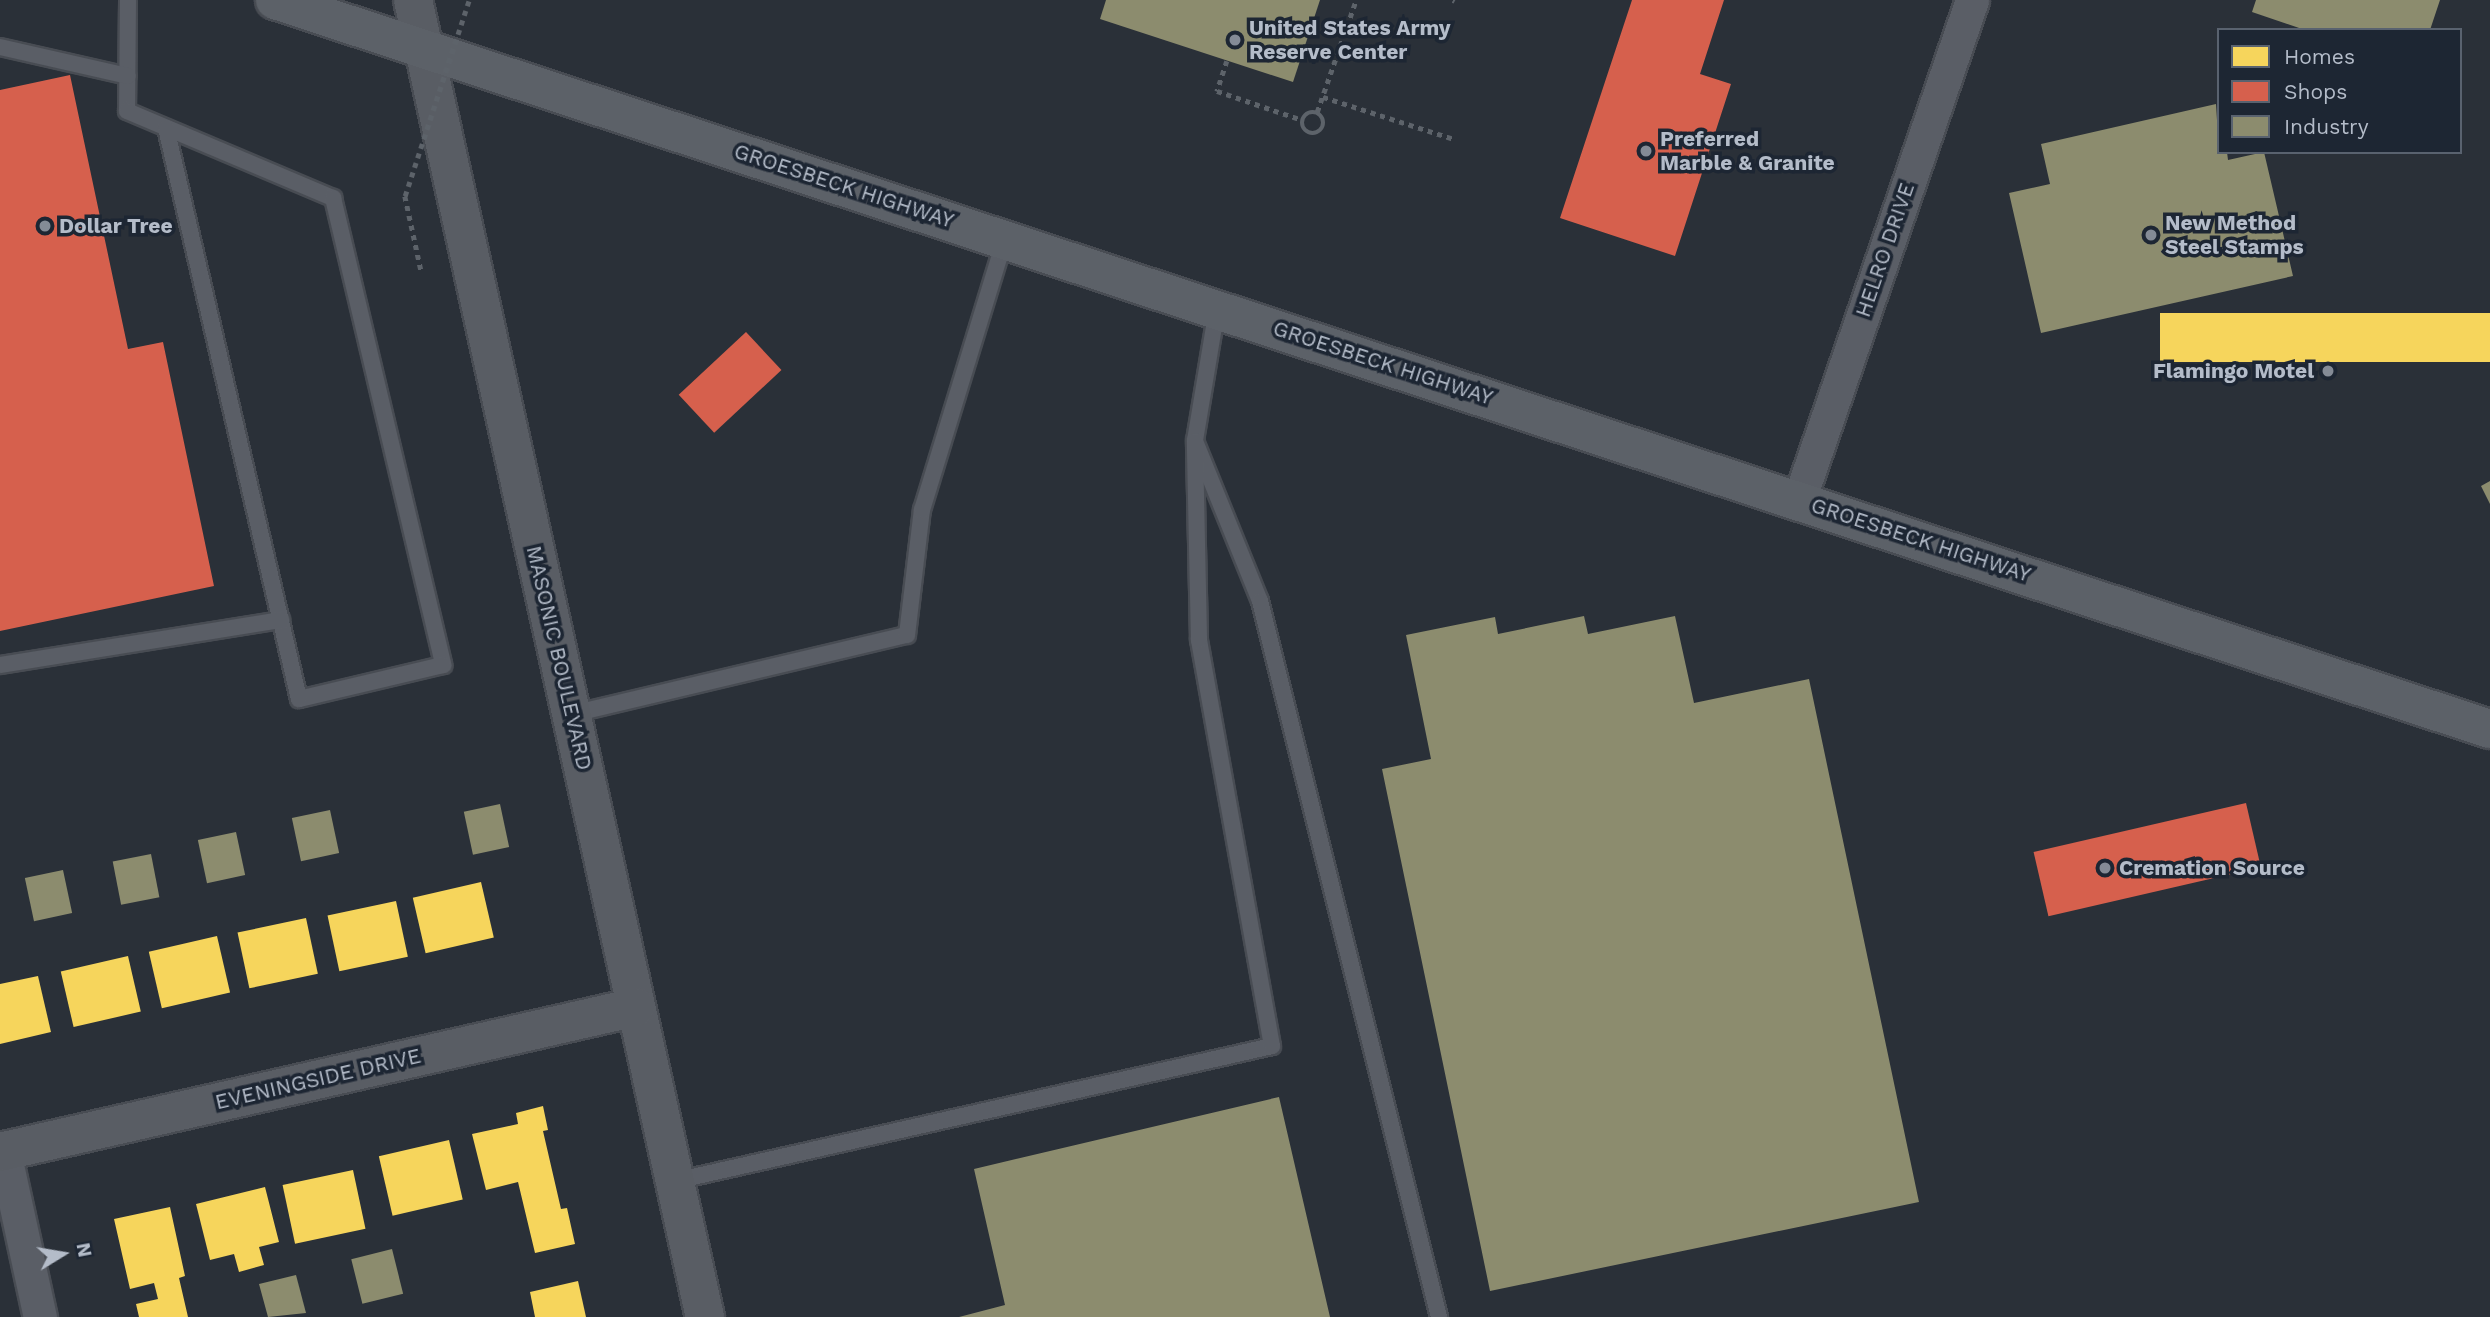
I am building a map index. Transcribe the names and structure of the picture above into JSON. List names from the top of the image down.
{
  "streets": {
    "main road": ["GROESBECK HIGHWAY"],
    "street": ["HELRO DRIVE", "MASONIC BOULEVARD", "EVENINGSIDE DRIVE"]
  },
  "crossings": [
    ["GROESBECK HIGHWAY", "HELRO DRIVE"],
    ["GROESBECK HIGHWAY", "MASONIC BOULEVARD"],
    ["MASONIC BOULEVARD", "EVENINGSIDE DRIVE"]
  ],
  "places": [
    "United States Army Reserve Center",
    "Preferred Marble & Granite",
    "Dollar Tree",
    "New Method Steel Stamps",
    "Flamingo Motel",
    "Cremation Source"
  ],
  "legend": ["Homes", "Shops", "Industry"],
  "north": "right"
}
